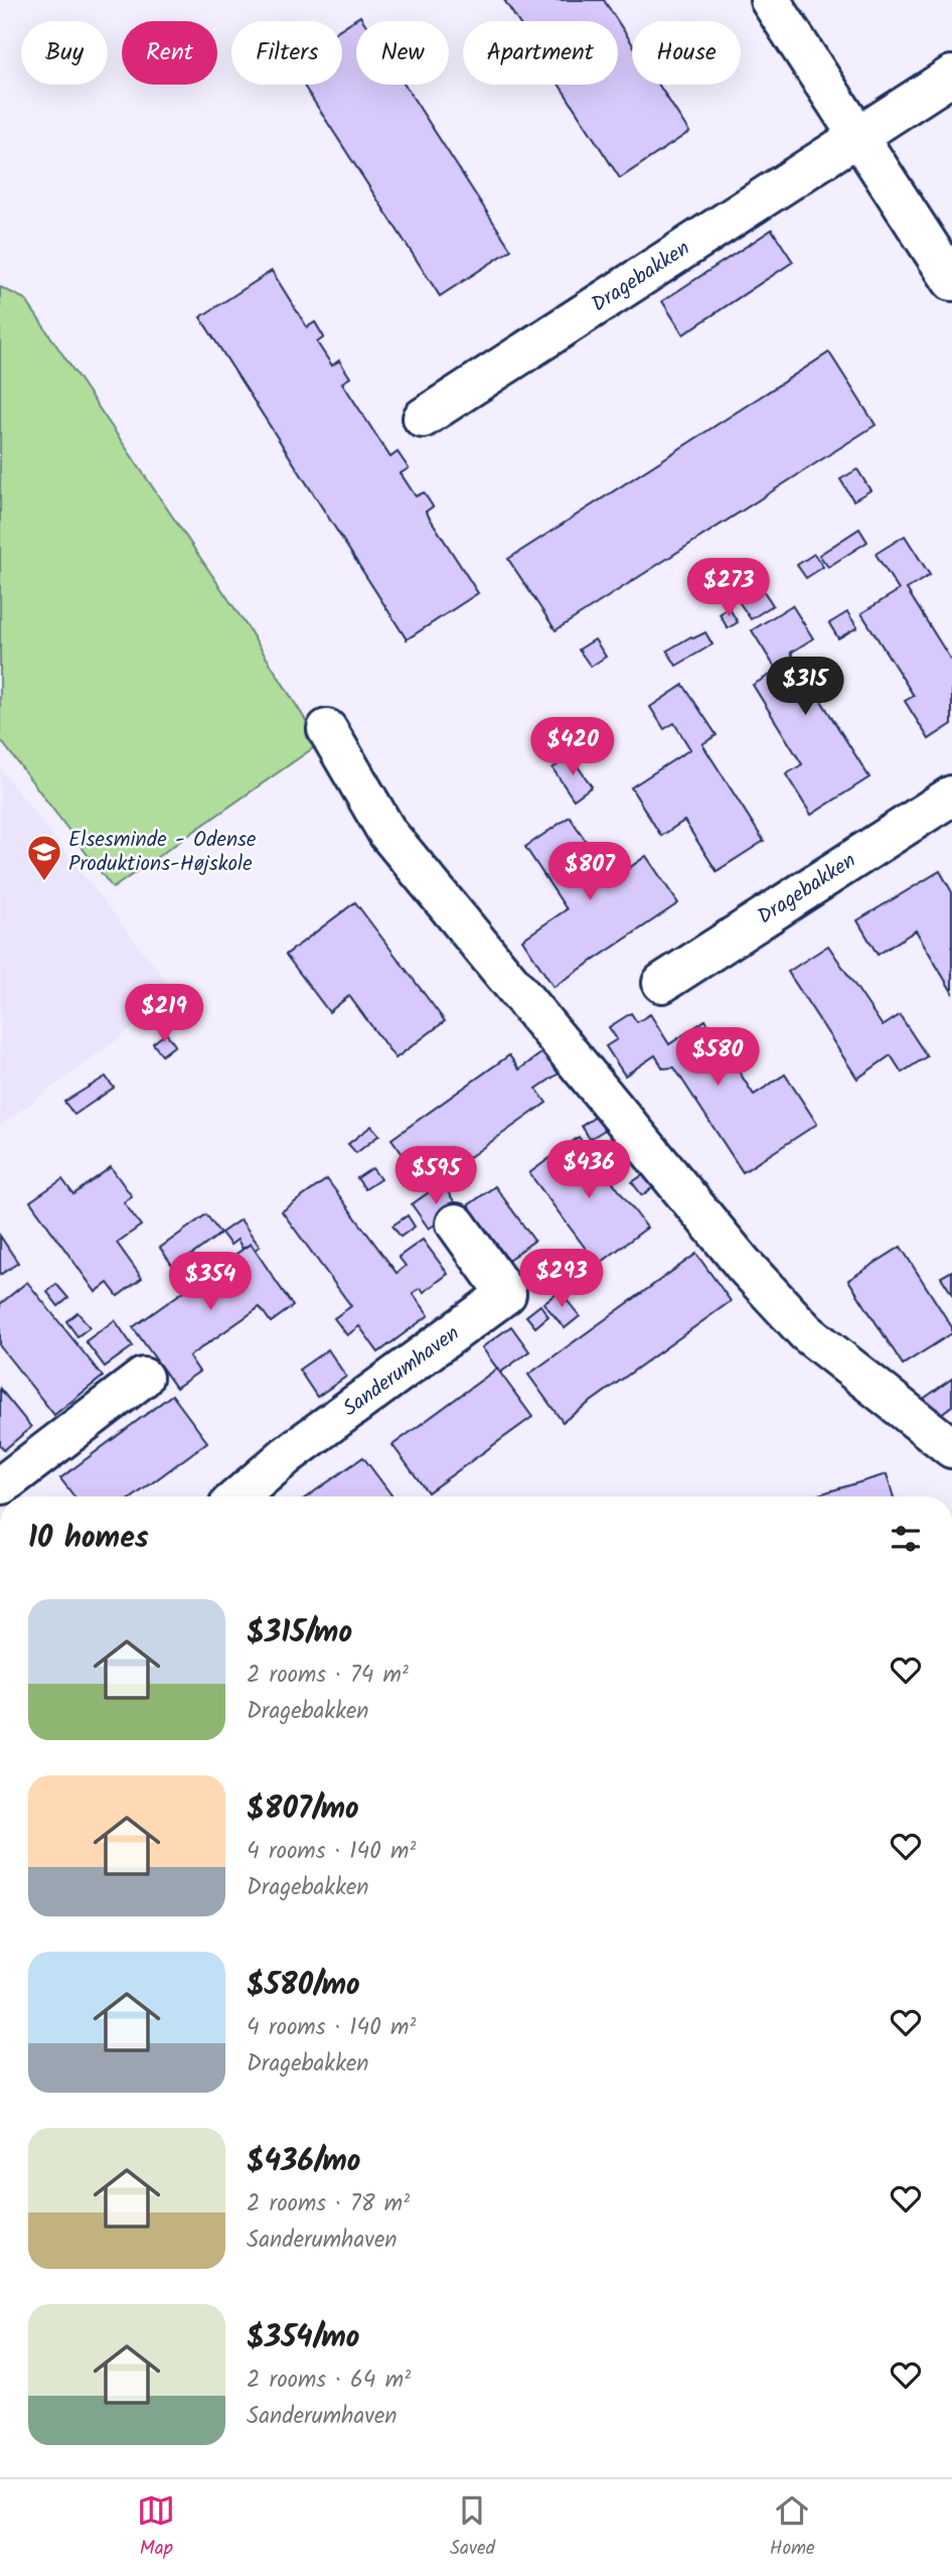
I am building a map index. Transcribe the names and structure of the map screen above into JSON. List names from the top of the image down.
{
  "streets": {
    "street": ["Dragebakken", "Sanderumhaven"]
  },
  "places": {
    "school or university": ["Elsesminde - Odense Produktions-Højskole"]
  },
  "page": {
    "chip": [
      "Buy",
      "Rent",
      "Filters",
      "New",
      "Apartment",
      "House"
    ],
    "price": [
      "$273",
      "$315",
      "$420",
      "$807",
      "$219",
      "$580",
      "$436",
      "$595",
      "$293",
      "$354"
    ],
    "heading": "10 homes",
    "list": [
      {
        "name": "$315/mo",
        "note": "2 rooms · 74 m² · Dragebakken"
      },
      {
        "name": "$807/mo",
        "note": "4 rooms · 140 m² · Dragebakken"
      },
      {
        "name": "$580/mo",
        "note": "4 rooms · 140 m² · Dragebakken"
      },
      {
        "name": "$436/mo",
        "note": "2 rooms · 78 m² · Sanderumhaven"
      },
      {
        "name": "$354/mo",
        "note": "2 rooms · 64 m² · Sanderumhaven"
      }
    ],
    "tabs": ["Map", "Saved", "Home"]
  }
}
